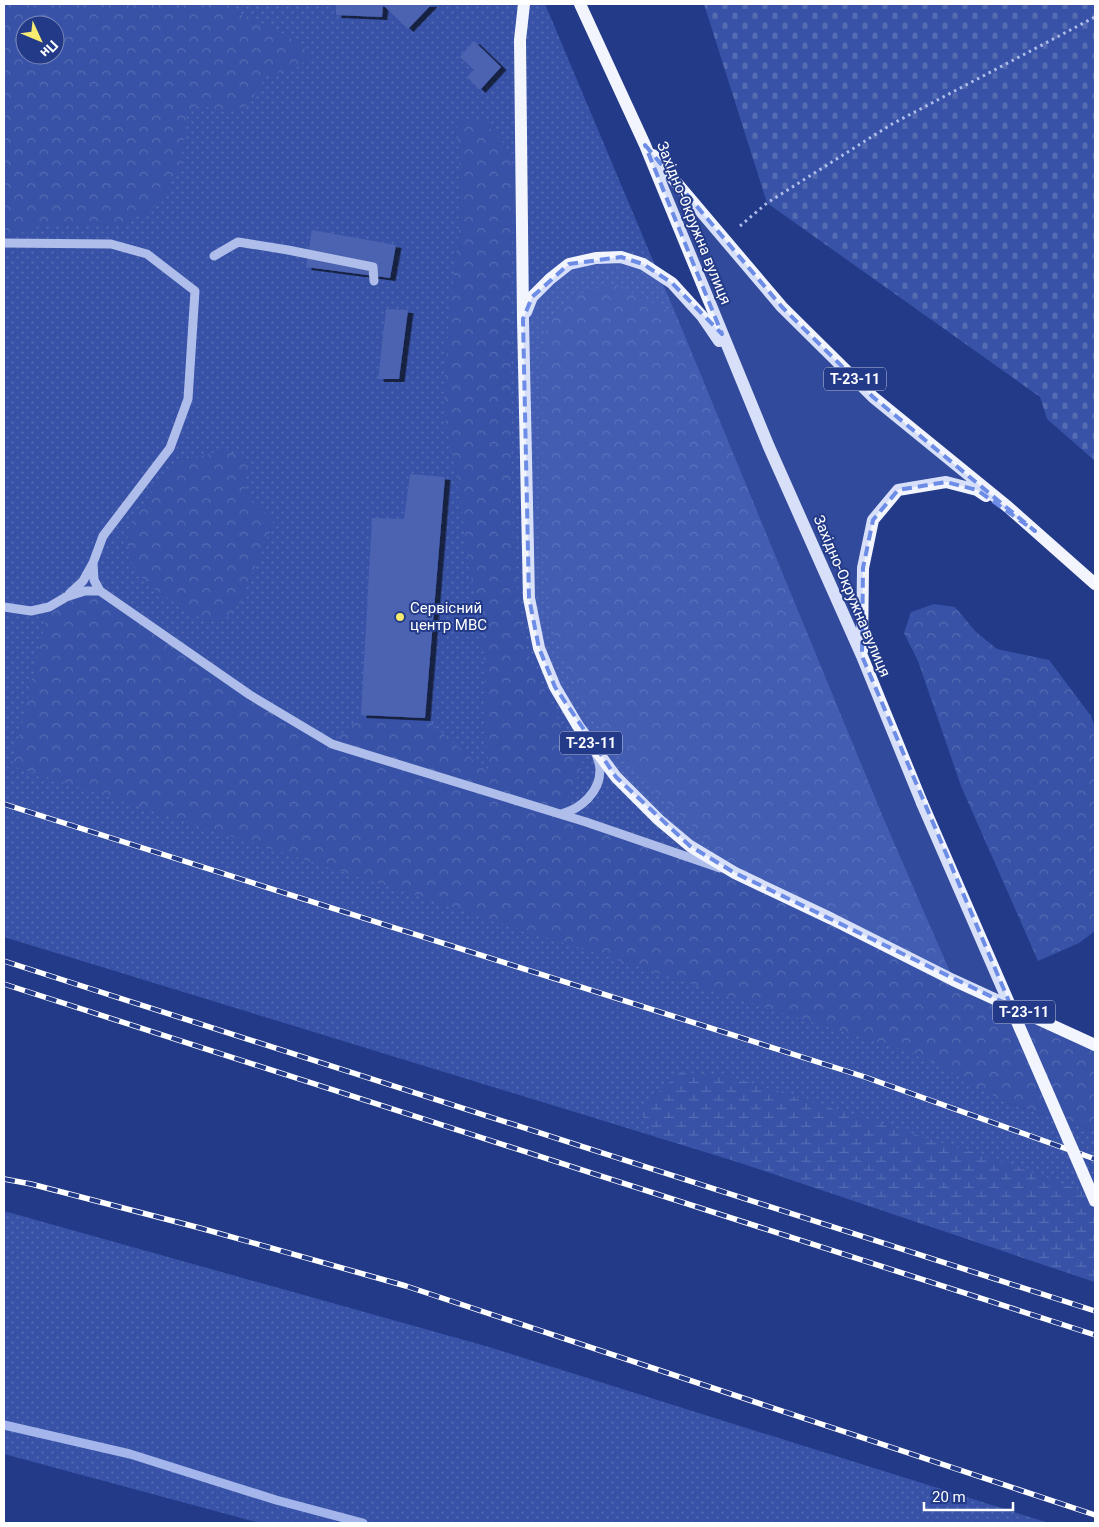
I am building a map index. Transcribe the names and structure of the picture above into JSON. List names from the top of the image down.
{
  "streets": {
    "main road": ["Західно-Окружна вулиця", "Т-23-11"]
  },
  "crossings": [
    ["Західно-Окружна вулиця", "Т-23-11"]
  ],
  "places": ["Сервісний центр МВС"],
  "scale_bar": "20 m",
  "north": "bottom right"
}
